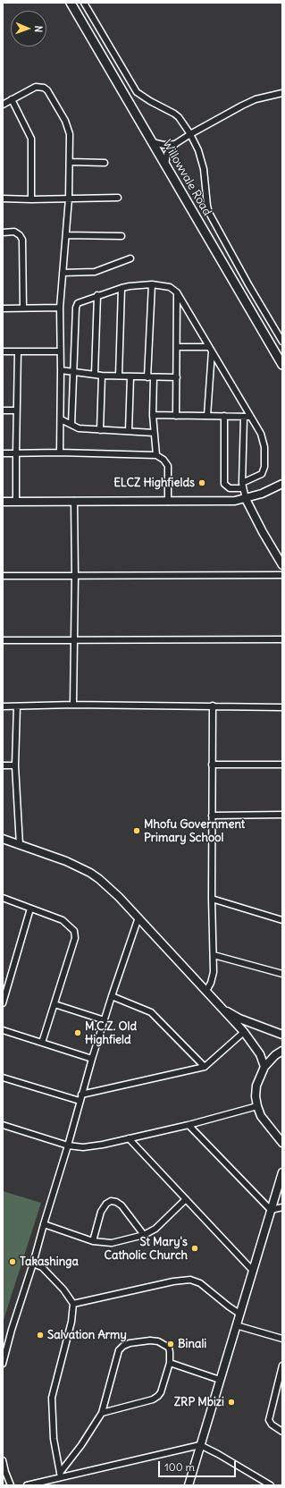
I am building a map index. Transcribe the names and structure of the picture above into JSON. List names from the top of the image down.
{
  "streets": {
    "main road": ["Willowvale Road"]
  },
  "places": [
    "ELCZ Highfields",
    "Mhofu Government Primary School",
    "M.C.Z. Old Highfield",
    "St Mary's Catholic Church",
    "Takashinga",
    "Salvation Army",
    "Binali",
    "ZRP Mbizi"
  ],
  "scale_bar": "100 m",
  "north": "right"
}
